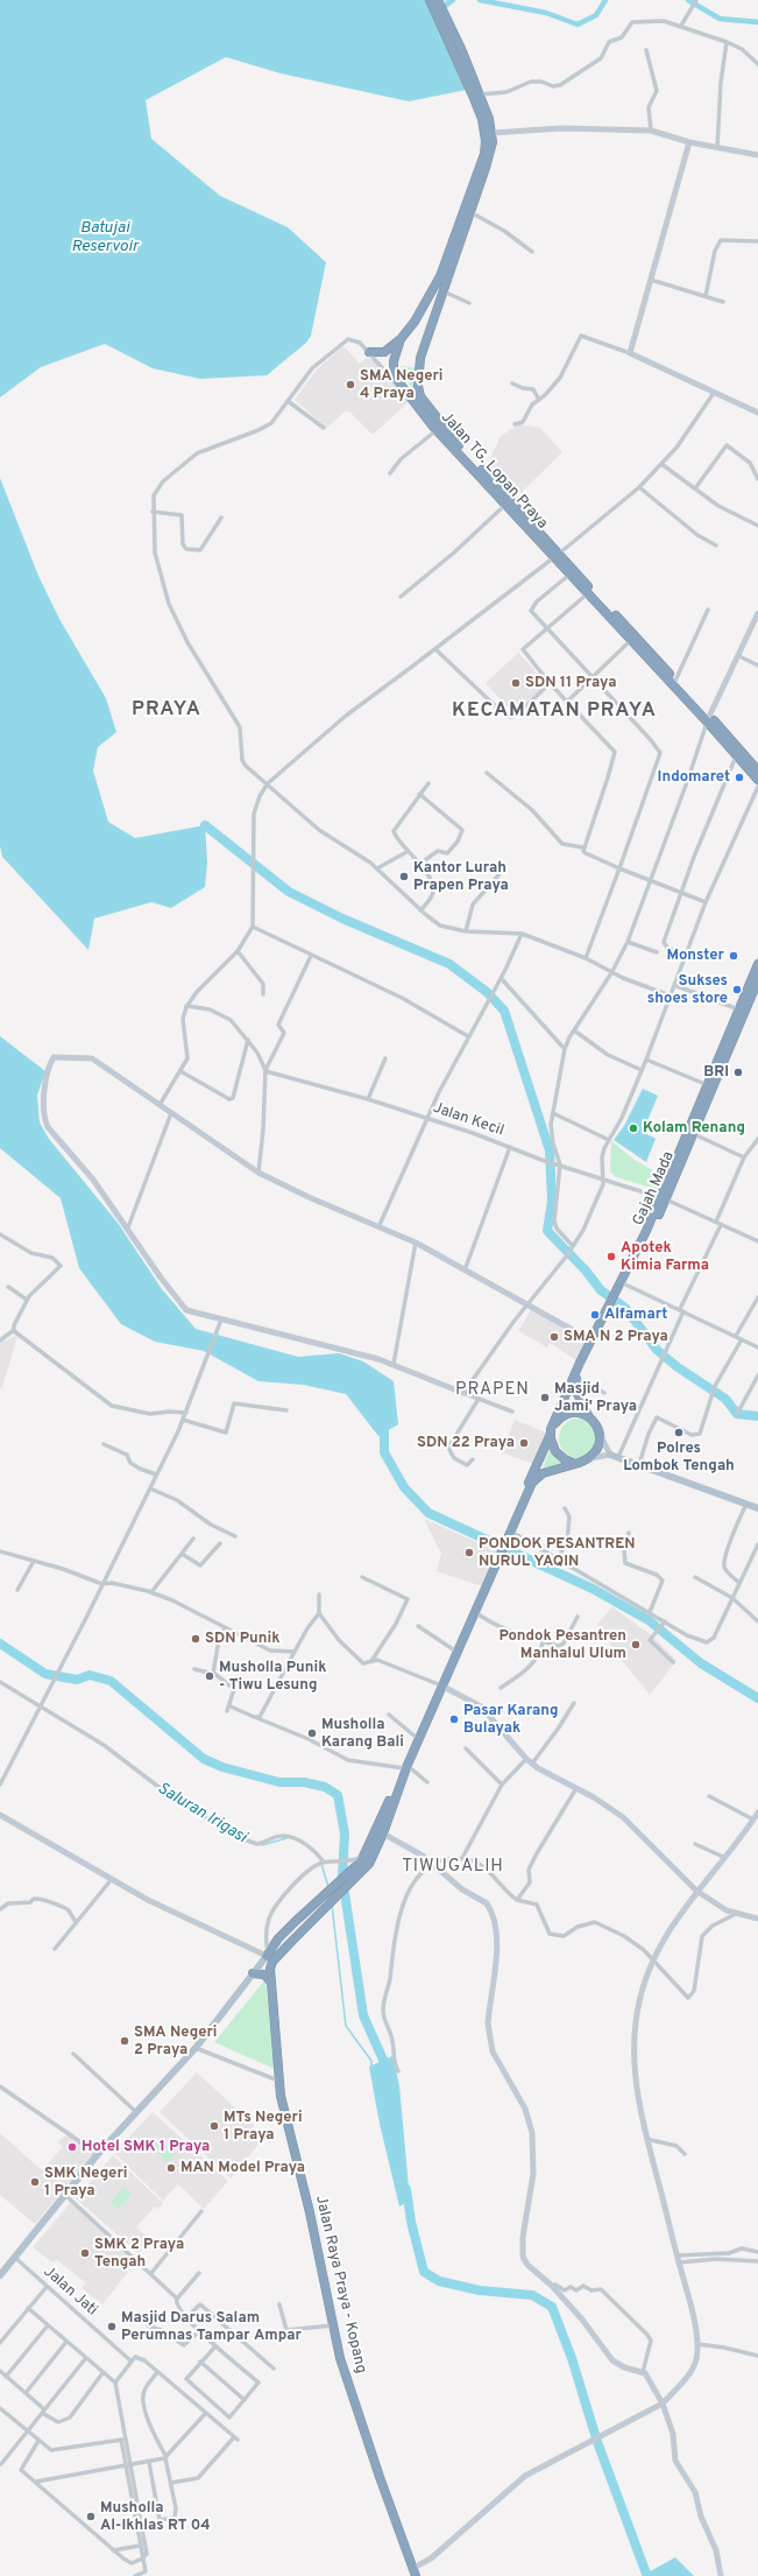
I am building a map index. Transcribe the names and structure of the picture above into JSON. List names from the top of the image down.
{
  "streets": {
    "highway": ["Jalan TG. Lopan Praya", "Gajah Mada", "Jalan Raya Praya - Kopang"],
    "street": ["Jalan Kecil", "Jalan Jati"]
  },
  "crossings": [
    ["Jalan Kecil", "Gajah Mada"]
  ],
  "districts": [
    "PRAYA",
    "KECAMATAN PRAYA",
    "PRAPEN",
    "TIWUGALIH"
  ],
  "water": ["Batujai Reservoir", "Saluran Irigasi"],
  "places": [
    "SMA Negeri 4 Praya",
    "SDN 11 Praya",
    "Indomaret",
    "Kantor Lurah Prapen Praya",
    "Monster",
    "Sukses shoes store",
    "BRI",
    "Kolam Renang",
    "Apotek Kimia Farma",
    "Alfamart",
    "SMA N 2 Praya",
    "Masjid Jami' Praya",
    "Polres Lombok Tengah",
    "SDN 22 Praya",
    "PONDOK PESANTREN NURUL YAQIN",
    "SDN Punik",
    "Pondok Pesantren Manhalul Ulum",
    "Musholla Punik - Tiwu Lesung",
    "Pasar Karang Bulayak",
    "Musholla Karang Bali",
    "SMA Negeri 2 Praya",
    "MTs Negeri 1 Praya",
    "Hotel SMK 1 Praya",
    "MAN Model Praya",
    "SMK Negeri 1 Praya",
    "SMK 2 Praya Tengah",
    "Masjid Darus Salam Perumnas Tampar Ampar",
    "Musholla Al-Ikhlas RT 04"
  ]
}
